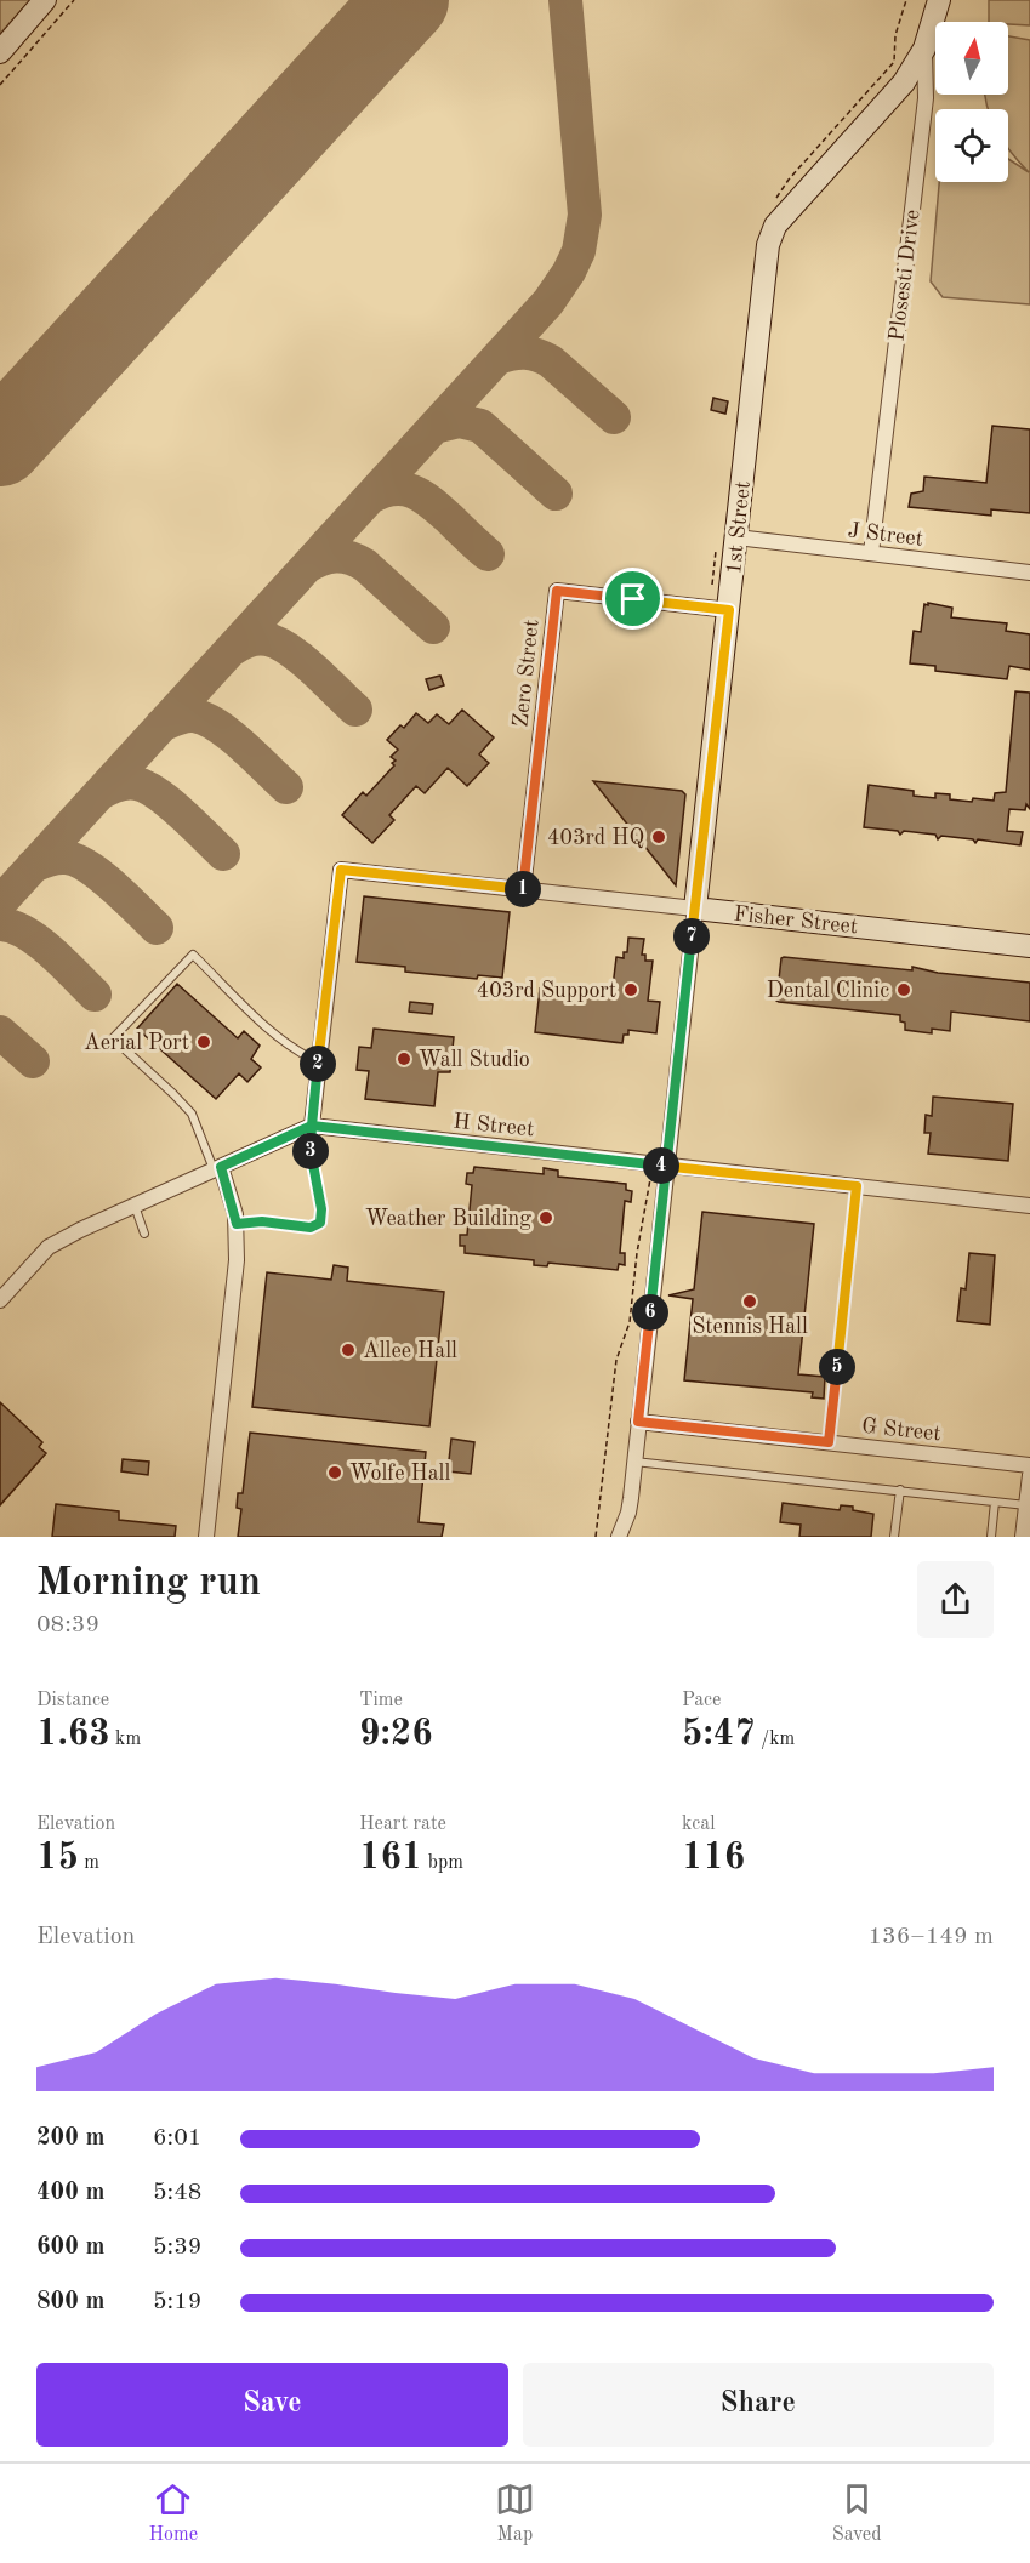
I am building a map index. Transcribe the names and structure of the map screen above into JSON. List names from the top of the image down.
{
  "streets": {
    "street": [
      "Plosesti Drive",
      "1st Street",
      "J Street",
      "Zero Street",
      "Fisher Street",
      "H Street",
      "G Street"
    ]
  },
  "crossings": [
    ["Plosesti Drive", "1st Street"],
    ["Plosesti Drive", "J Street"],
    ["1st Street", "J Street"],
    ["1st Street", "Zero Street"],
    ["1st Street", "Fisher Street"],
    ["1st Street", "H Street"],
    ["1st Street", "G Street"],
    ["Zero Street", "Fisher Street"],
    ["Fisher Street", "H Street"]
  ],
  "places": [
    "403rd HQ",
    "403rd Support",
    "Dental Clinic",
    "Aerial Port",
    "Wall Studio",
    "Weather Building",
    "Stennis Hall",
    "Allee Hall",
    "Wolfe Hall"
  ],
  "north": "top",
  "page": {
    "pins": [
      "1",
      "7",
      "2",
      "3",
      "4",
      "6",
      "5"
    ],
    "heading": ["Morning run", "08:39"],
    "stats": [
      ["Distance", "1.63 km"],
      ["Time", "9:26"],
      ["Pace", "5:47 /km"],
      ["Elevation", "15 m"],
      ["Heart rate", "161 bpm"],
      ["kcal", "116"]
    ],
    "chart": ["Elevation", "136–149 m"],
    "list": [
      {
        "name": "200 m",
        "note": "6:01"
      },
      {
        "name": "400 m",
        "note": "5:48"
      },
      {
        "name": "600 m",
        "note": "5:39"
      },
      {
        "name": "800 m",
        "note": "5:19"
      }
    ],
    "buttons": ["Save", "Share"],
    "tabs": ["Home", "Map", "Saved"]
  }
}
